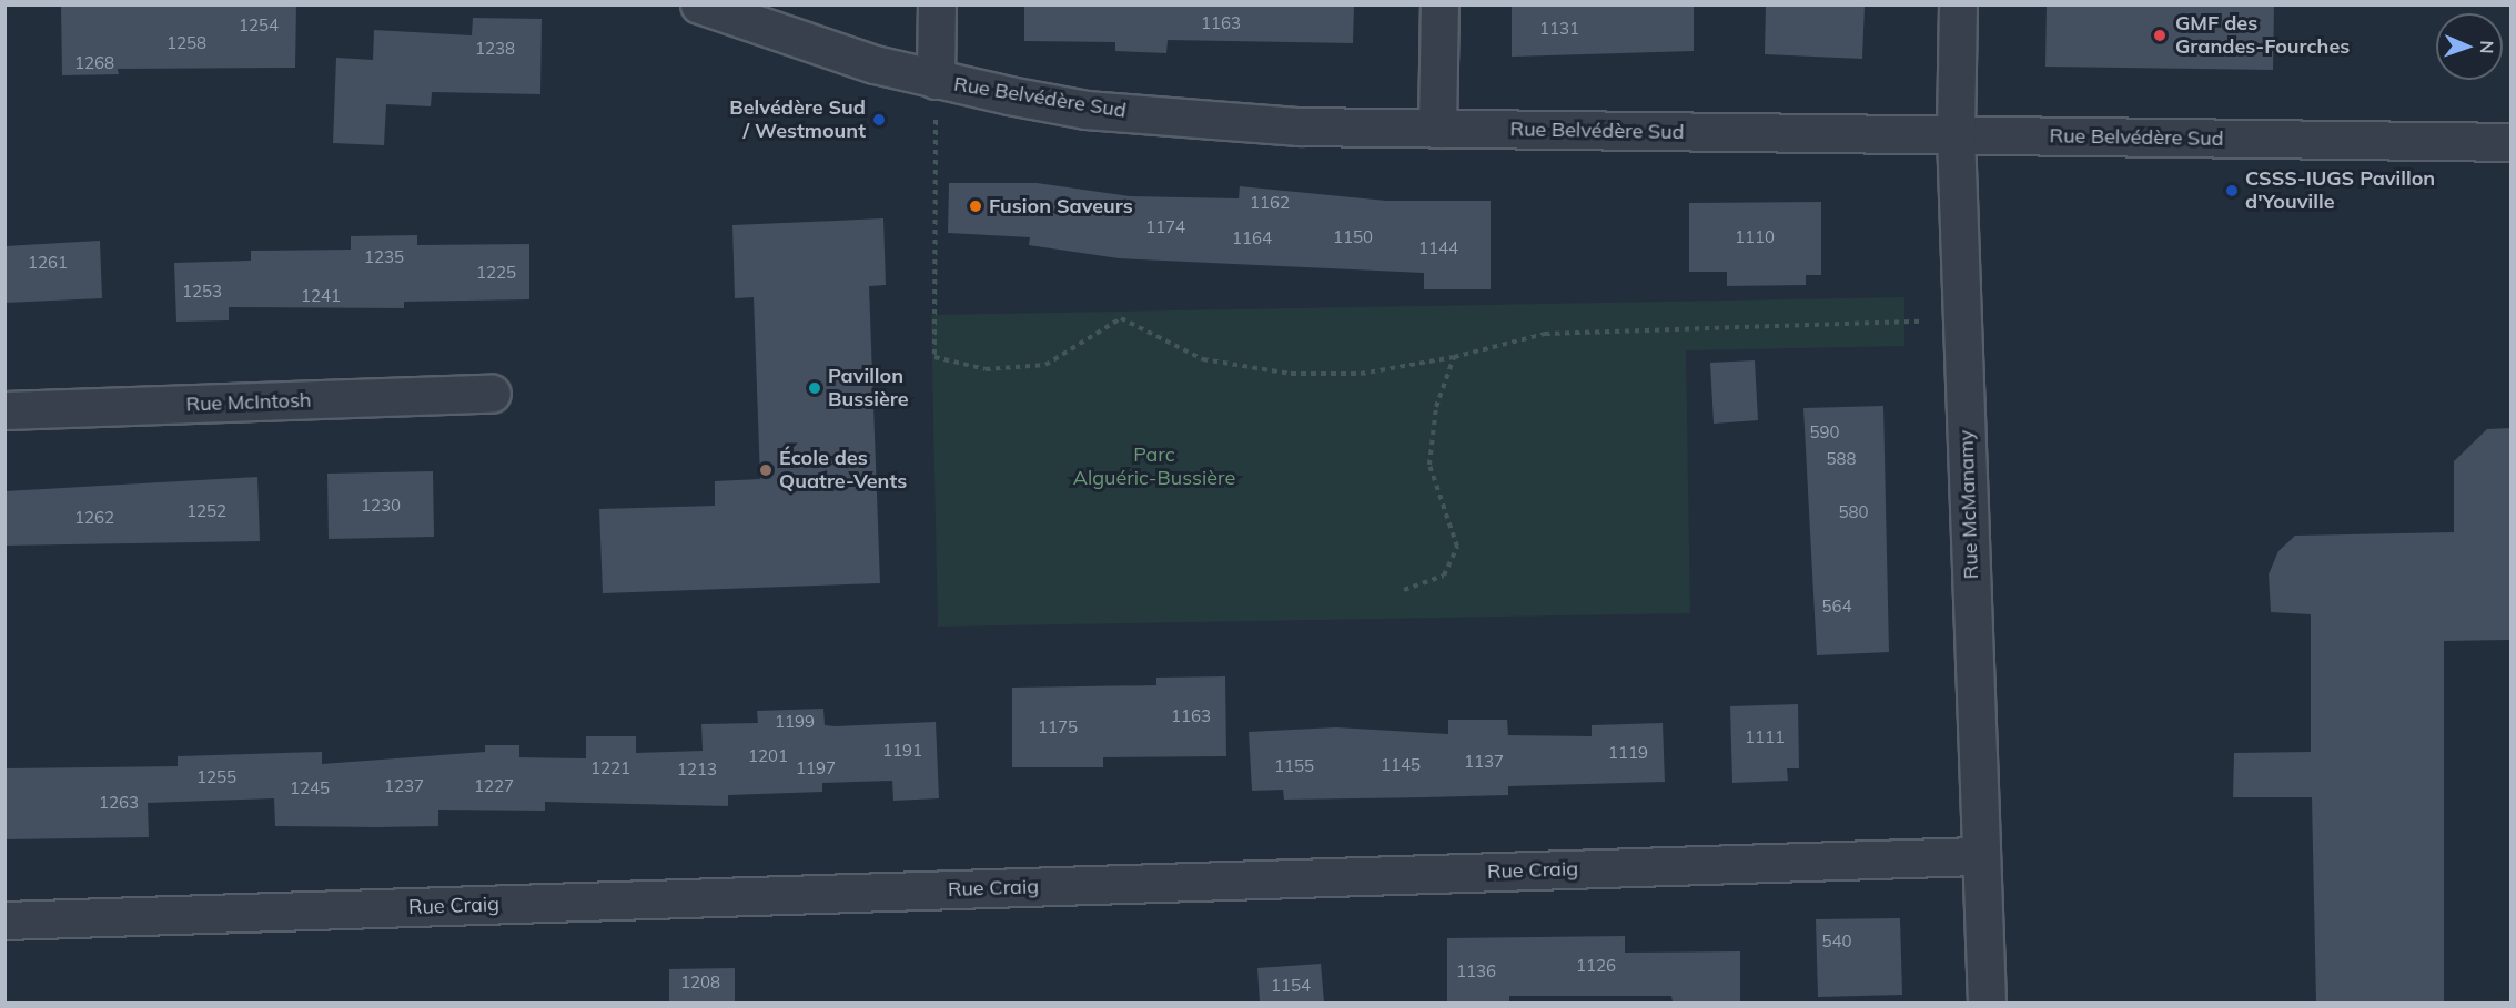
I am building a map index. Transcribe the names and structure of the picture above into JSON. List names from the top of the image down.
{
  "streets": {
    "street": [
      "Rue Belvédère Sud",
      "Rue McIntosh",
      "Rue McManamy",
      "Rue Craig"
    ]
  },
  "crossings": [
    ["Rue Belvédère Sud", "Rue McManamy"],
    ["Rue McManamy", "Rue Craig"]
  ],
  "parks": ["Parc Alguéric-Bussière"],
  "places": [
    "GMF des Grandes-Fourches",
    "Belvédère Sud / Westmount",
    "CSSS-IUGS Pavillon d'Youville",
    "Fusion Saveurs",
    "Pavillon Bussière",
    "École des Quatre-Vents"
  ],
  "house_numbers": [
    "1163",
    "1254",
    "1131",
    "1258",
    "1238",
    "1268",
    "1162",
    "1174",
    "1150",
    "1110",
    "1164",
    "1144",
    "1235",
    "1261",
    "1225",
    "1253",
    "1241",
    "590",
    "588",
    "1230",
    "1252",
    "580",
    "1262",
    "564",
    "1163",
    "1199",
    "1175",
    "1111",
    "1191",
    "1119",
    "1201",
    "1137",
    "1145",
    "1155",
    "1221",
    "1197",
    "1213",
    "1255",
    "1237",
    "1227",
    "1245",
    "1263",
    "540",
    "1126",
    "1136",
    "1208",
    "1154"
  ],
  "north": "right"
}
